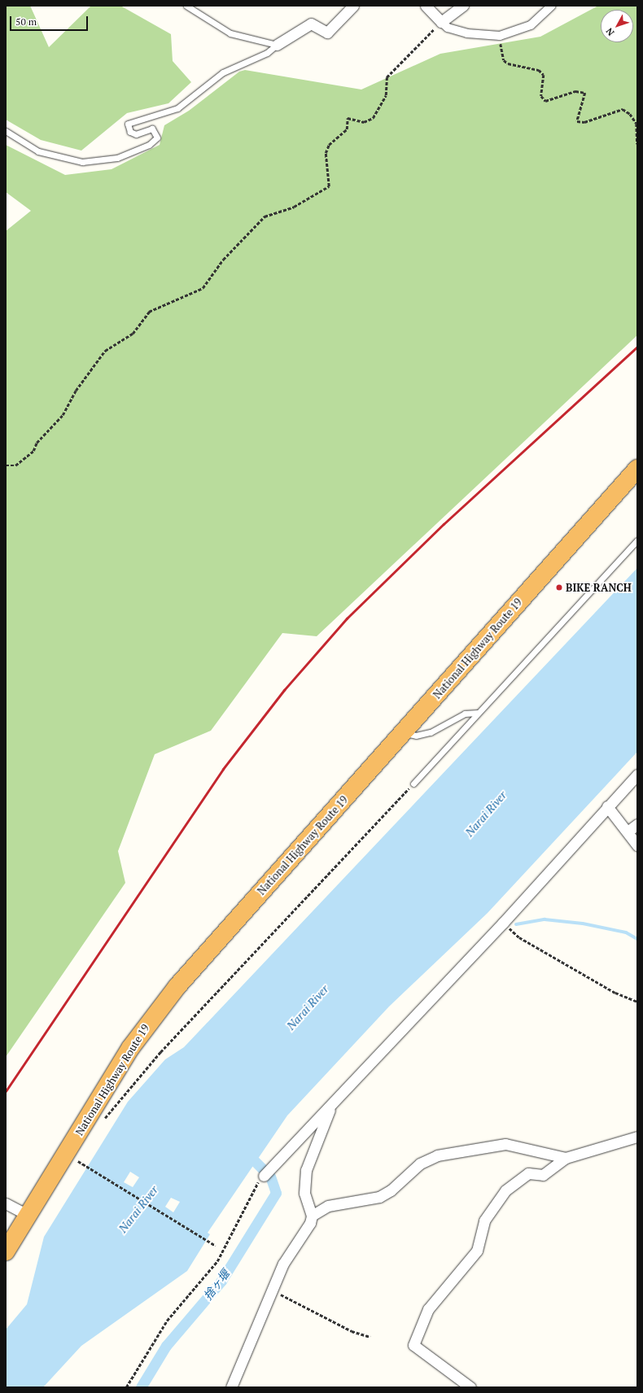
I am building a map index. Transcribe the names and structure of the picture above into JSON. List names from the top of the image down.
{
  "streets": {
    "highway": ["National Highway Route 19"]
  },
  "water": ["Narai River", "捨ヶ堰"],
  "places": ["BIKE RANCH"],
  "scale_bar": "50 m",
  "north": "bottom left"
}
